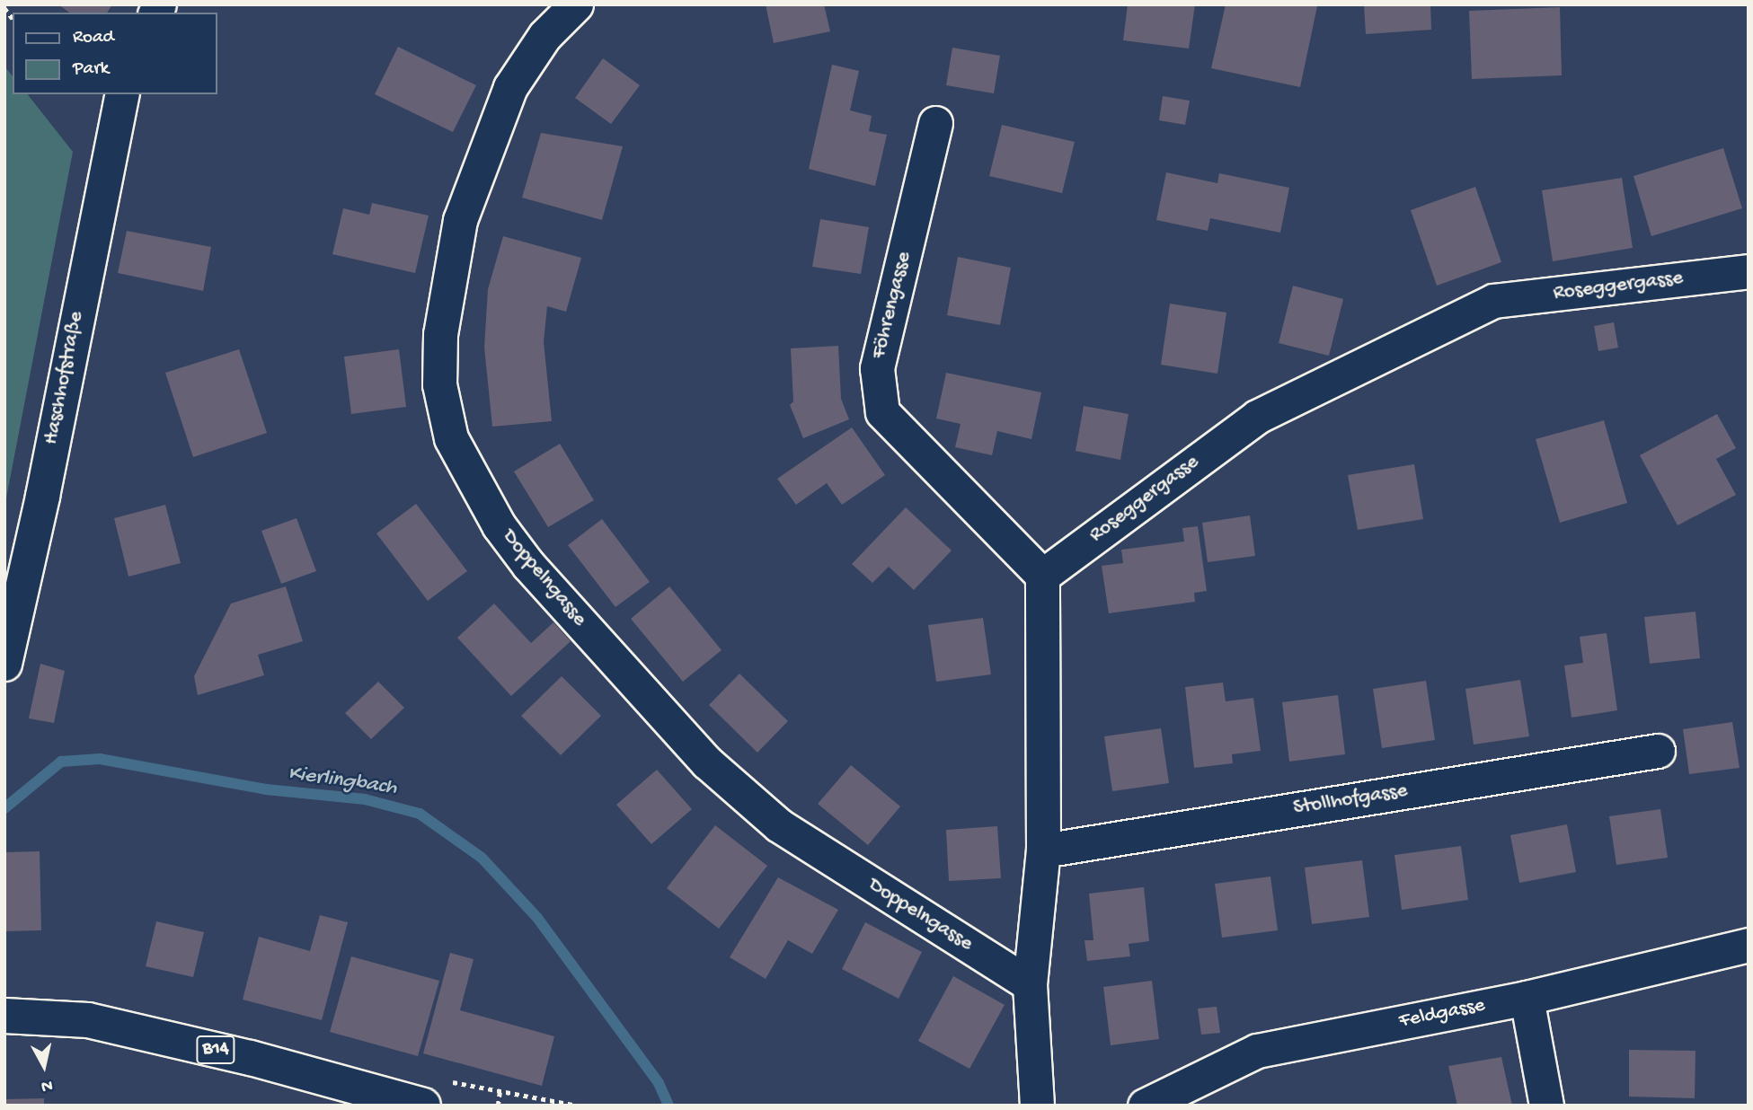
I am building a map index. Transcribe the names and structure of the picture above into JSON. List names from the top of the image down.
{
  "streets": {
    "main road": ["B14"],
    "street": [
      "Roseggergasse",
      "Föhrengasse",
      "Haschhofstraße",
      "Doppelngasse",
      "Stollhofgasse",
      "Feldgasse"
    ]
  },
  "crossings": [
    ["Roseggergasse", "Föhrengasse"]
  ],
  "water": ["Kierlingbach"],
  "legend": ["Road", "Park"],
  "north": "bottom"
}
